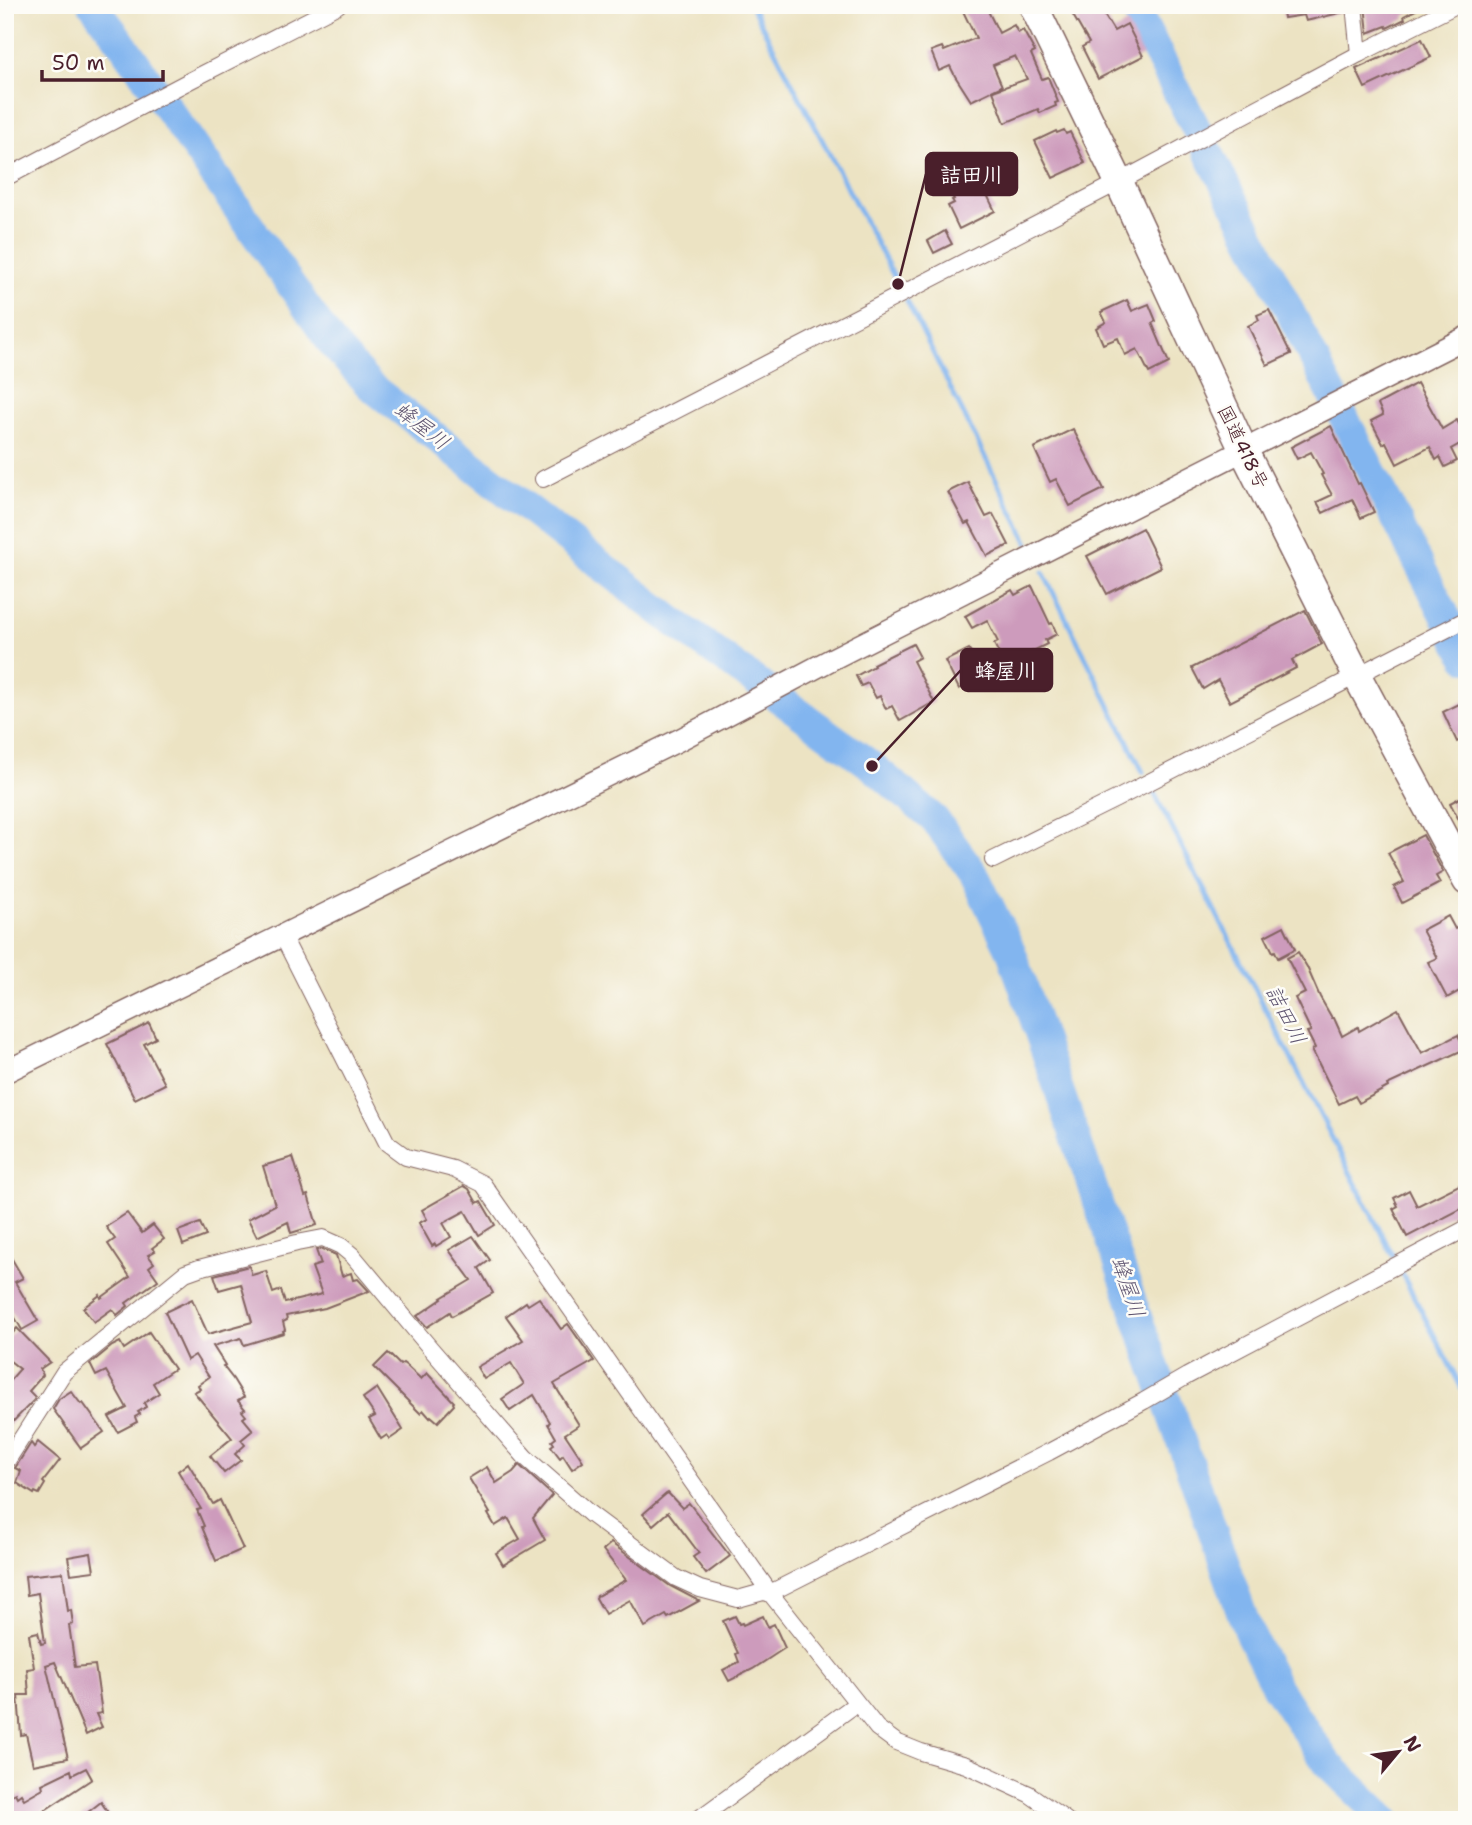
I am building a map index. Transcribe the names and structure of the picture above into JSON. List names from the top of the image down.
{
  "streets": {
    "highway": ["国道418号"]
  },
  "water": ["蜂屋川", "詰田川"],
  "places": ["詰田川", "蜂屋川"],
  "scale_bar": "50 m",
  "north": "top right"
}
